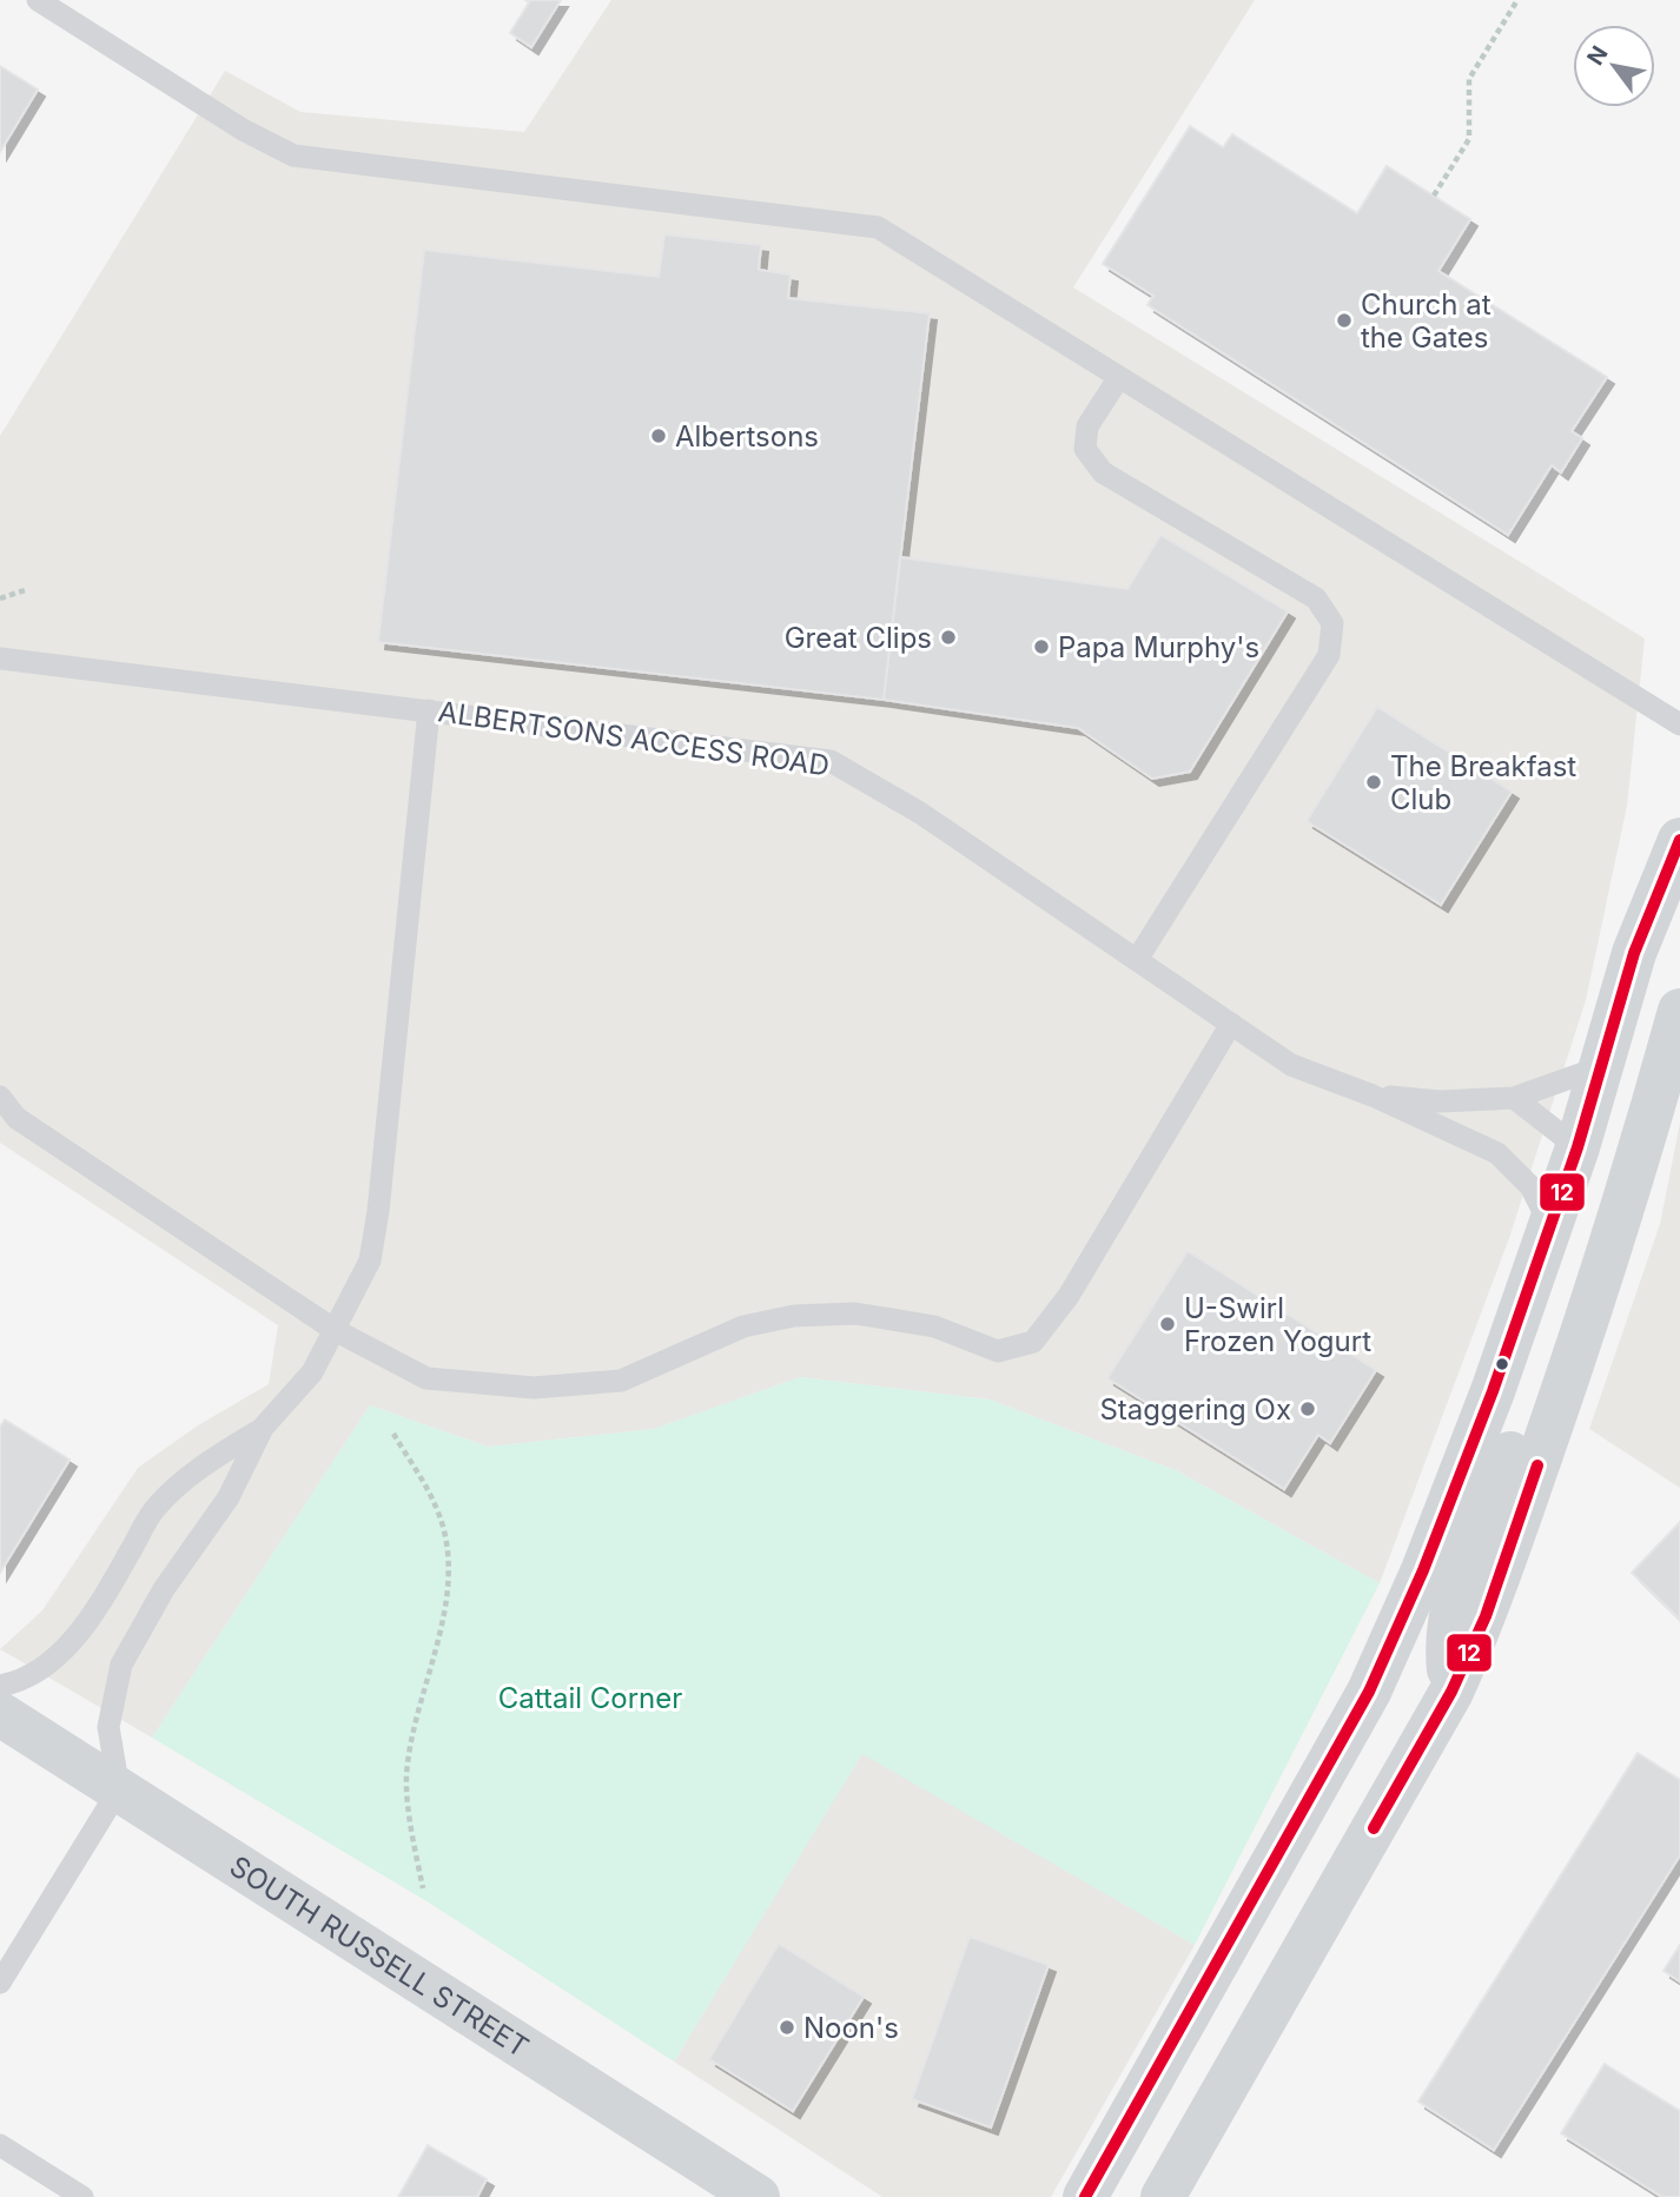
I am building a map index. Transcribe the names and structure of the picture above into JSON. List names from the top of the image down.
{
  "streets": {
    "main road": ["SOUTH RUSSELL STREET"],
    "lane": ["ALBERTSONS ACCESS ROAD"]
  },
  "parks": ["Cattail Corner"],
  "places": [
    "Church at the Gates",
    "Albertsons",
    "Great Clips",
    "Papa Murphy's",
    "The Breakfast Club",
    "U-Swirl Frozen Yogurt",
    "Staggering Ox",
    "Noon's"
  ],
  "lines": ["transit line 12"],
  "north": "top left"
}
